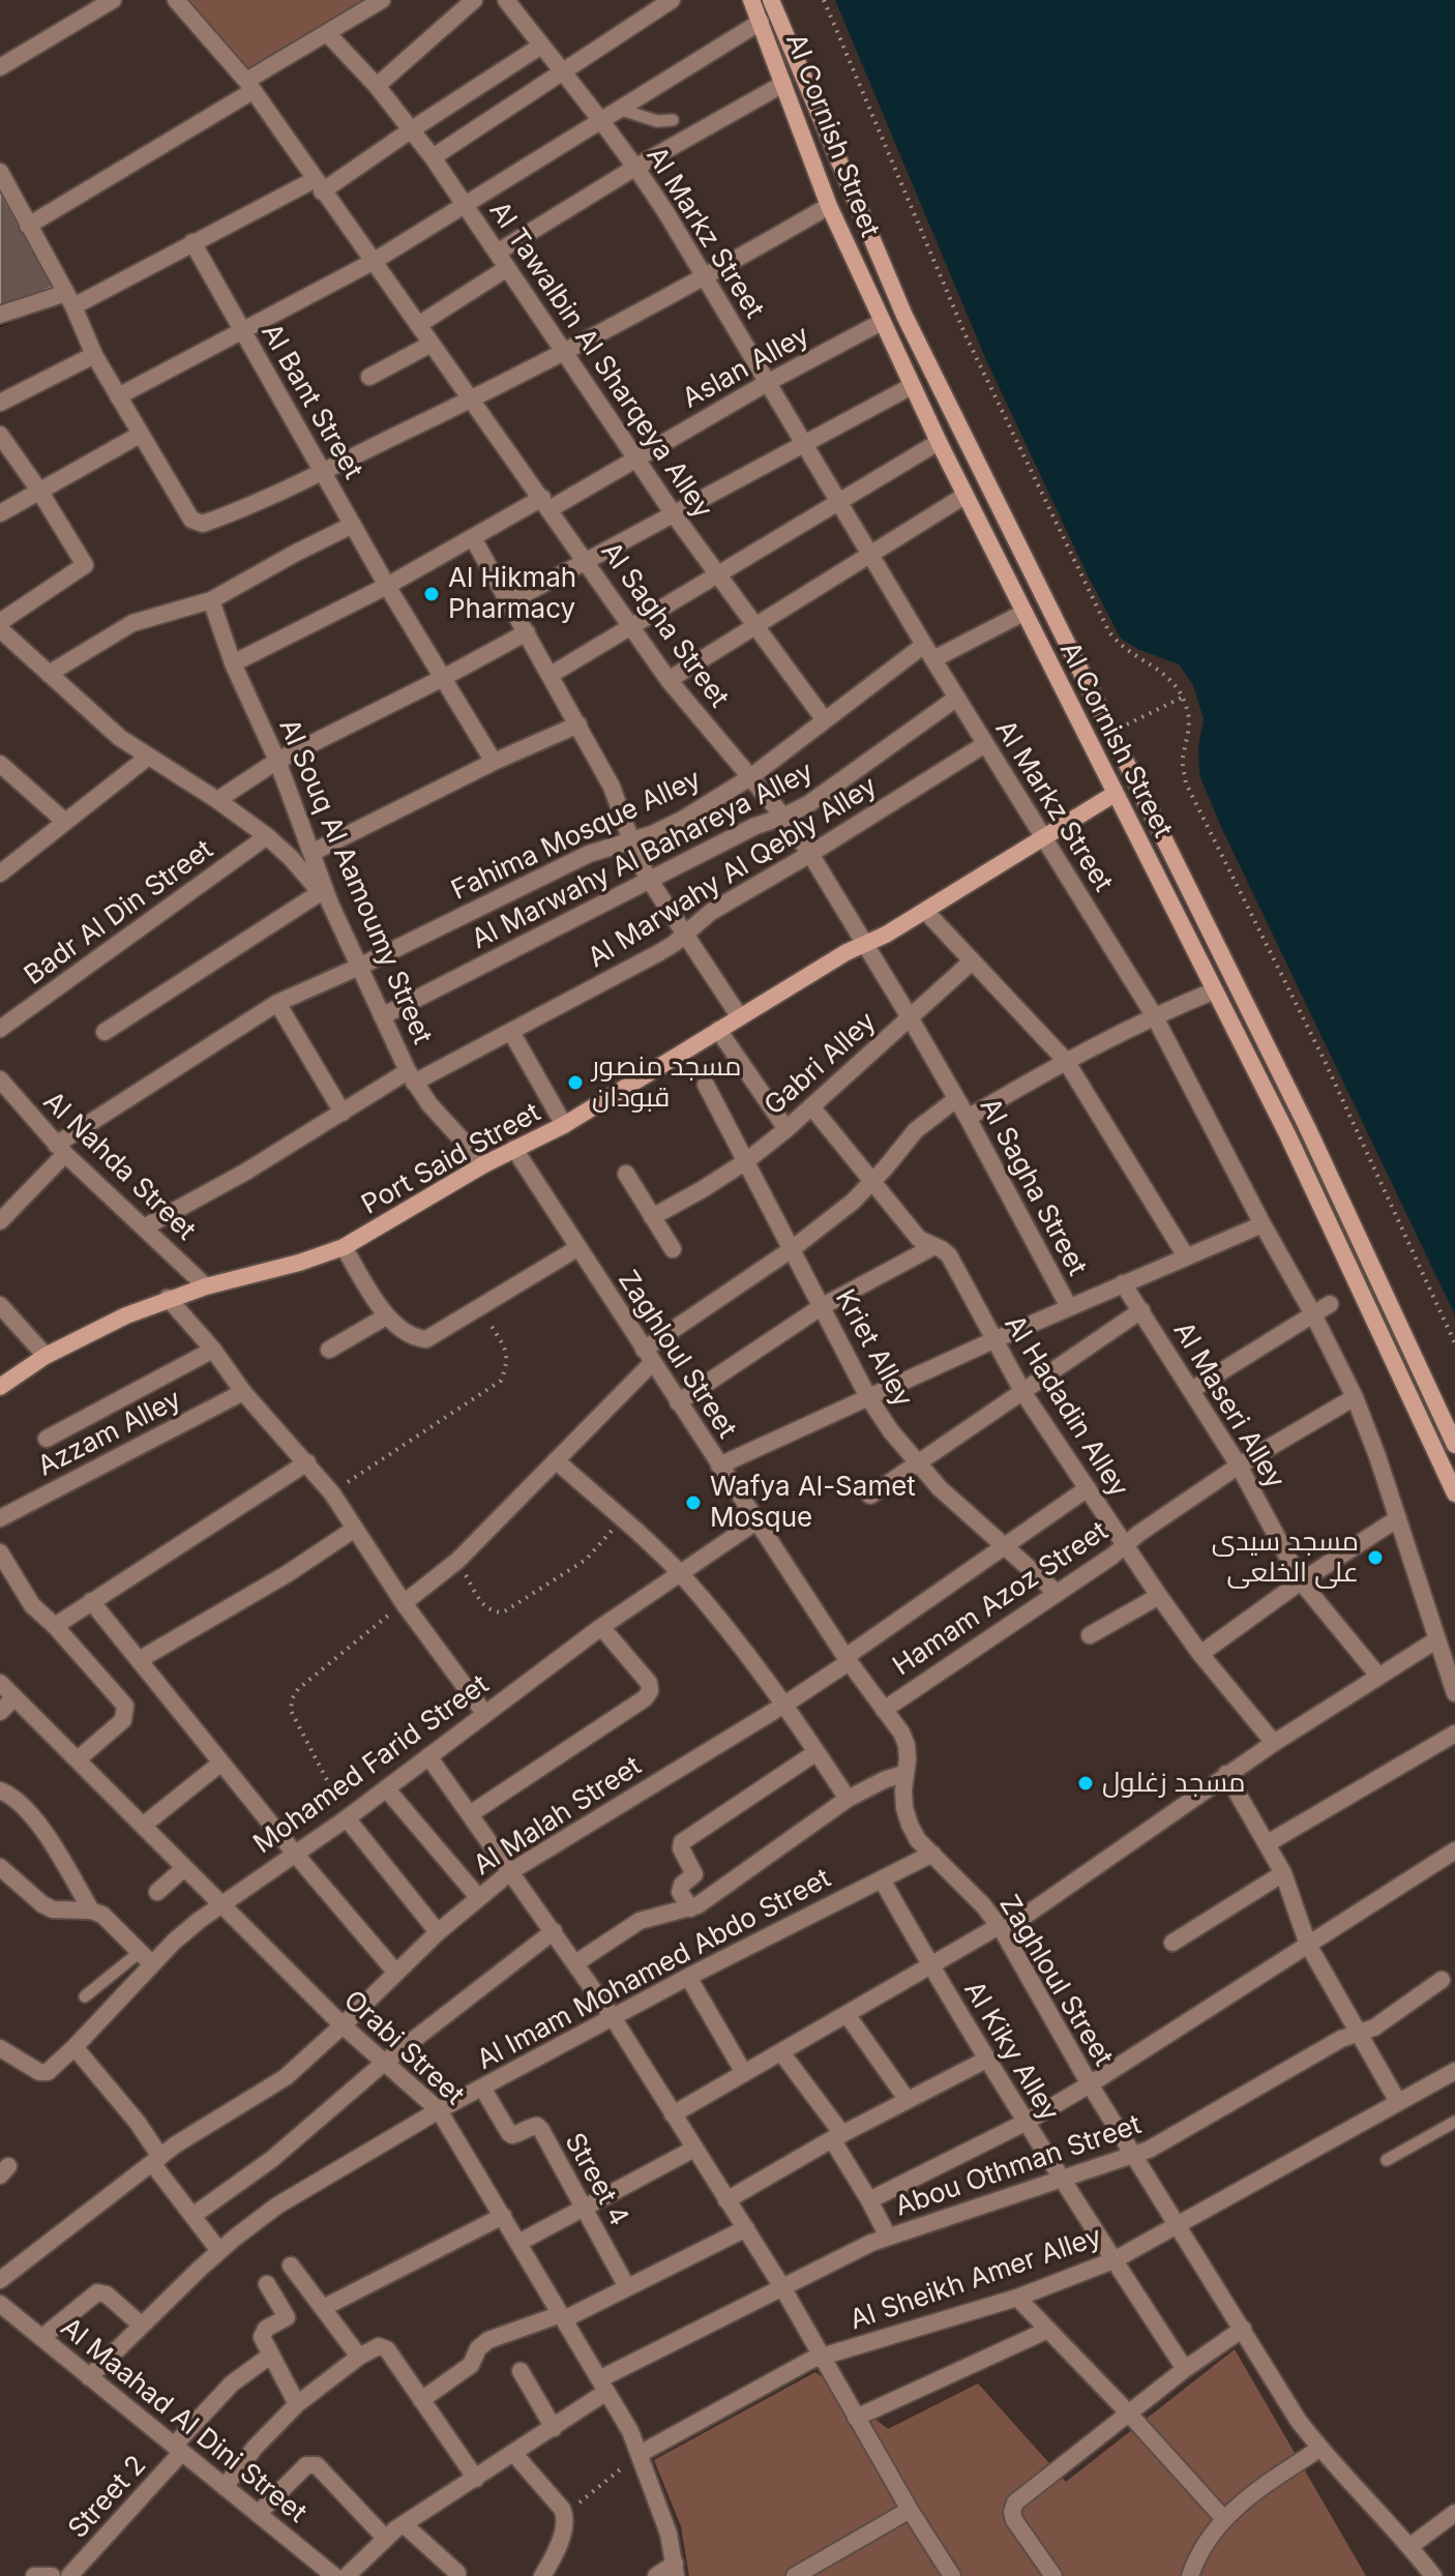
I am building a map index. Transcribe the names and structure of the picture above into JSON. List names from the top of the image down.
{
  "streets": {
    "main road": ["Al Cornish Street", "Port Said Street"],
    "street": [
      "Al Markz Street",
      "Al Tawalbin Al Sharqeya Alley",
      "Aslan Alley",
      "Al Bant Street",
      "Al Sagha Street",
      "Fahima Mosque Alley",
      "Al Marwahy Al Bahareya Alley",
      "Al Marwahy Al Qebly Alley",
      "Al Souq Al Aamoumy Street",
      "Badr Al Din Street",
      "Gabri Alley",
      "Al Nahda Street",
      "Kriet Alley",
      "Zaghloul Street",
      "Al Maseri Alley",
      "Al Hadadin Alley",
      "Azzam Alley",
      "Hamam Azoz Street",
      "Mohamed Farid Street",
      "Al Malah Street",
      "Al Imam Mohamed Abdo Street",
      "Orabi Street",
      "Al Kiky Alley",
      "Abou Othman Street",
      "Street 4",
      "Al Sheikh Amer Alley",
      "Al Maahad Al Dini Street",
      "Street 2"
    ]
  },
  "crossings": [
    ["Al Cornish Street", "Aslan Alley"],
    ["Al Cornish Street", "Fahima Mosque Alley"],
    ["Al Cornish Street", "Port Said Street"],
    ["Al Markz Street", "Aslan Alley"],
    ["Al Markz Street", "Fahima Mosque Alley"],
    ["Al Markz Street", "Al Marwahy Al Bahareya Alley"],
    ["Al Markz Street", "Al Marwahy Al Qebly Alley"],
    ["Al Markz Street", "Port Said Street"],
    ["Al Markz Street", "Hamam Azoz Street"],
    ["Al Tawalbin Al Sharqeya Alley", "Aslan Alley"],
    ["Al Tawalbin Al Sharqeya Alley", "Fahima Mosque Alley"],
    ["Aslan Alley", "Al Bant Street"],
    ["Aslan Alley", "Al Sagha Street"],
    ["Aslan Alley", "Al Souq Al Aamoumy Street"],
    ["Al Sagha Street", "Fahima Mosque Alley"],
    ["Al Sagha Street", "Al Marwahy Al Bahareya Alley"],
    ["Al Sagha Street", "Al Marwahy Al Qebly Alley"],
    ["Al Sagha Street", "Gabri Alley"],
    ["Al Sagha Street", "Port Said Street"],
    ["Fahima Mosque Alley", "Al Souq Al Aamoumy Street"],
    ["Fahima Mosque Alley", "Al Nahda Street"],
    ["Al Marwahy Al Bahareya Alley", "Al Souq Al Aamoumy Street"],
    ["Al Marwahy Al Qebly Alley", "Al Souq Al Aamoumy Street"],
    ["Al Marwahy Al Qebly Alley", "Al Nahda Street"],
    ["Al Souq Al Aamoumy Street", "Port Said Street"],
    ["Gabri Alley", "Kriet Alley"],
    ["Gabri Alley", "Al Hadadin Alley"],
    ["Port Said Street", "Al Nahda Street"],
    ["Port Said Street", "Zaghloul Street"],
    ["Kriet Alley", "Hamam Azoz Street"],
    ["Kriet Alley", "Al Malah Street"],
    ["Zaghloul Street", "Hamam Azoz Street"],
    ["Zaghloul Street", "Mohamed Farid Street"],
    ["Zaghloul Street", "Al Malah Street"],
    ["Zaghloul Street", "Al Imam Mohamed Abdo Street"],
    ["Zaghloul Street", "Abou Othman Street"],
    ["Zaghloul Street", "Al Sheikh Amer Alley"],
    ["Al Maseri Alley", "Hamam Azoz Street"],
    ["Al Hadadin Alley", "Hamam Azoz Street"],
    ["Al Hadadin Alley", "Al Malah Street"],
    ["Mohamed Farid Street", "Orabi Street"],
    ["Al Malah Street", "Orabi Street"],
    ["Al Imam Mohamed Abdo Street", "Orabi Street"],
    ["Al Imam Mohamed Abdo Street", "Al Kiky Alley"],
    ["Al Imam Mohamed Abdo Street", "Street 4"],
    ["Al Imam Mohamed Abdo Street", "Al Maahad Al Dini Street"],
    ["Orabi Street", "Abou Othman Street"],
    ["Orabi Street", "Al Sheikh Amer Alley"],
    ["Al Kiky Alley", "Abou Othman Street"],
    ["Al Kiky Alley", "Al Sheikh Amer Alley"],
    ["Al Maahad Al Dini Street", "Street 2"]
  ],
  "places": [
    "Al Hikmah Pharmacy",
    "مسجد منصور قبودان",
    "Wafya Al-Samet Mosque",
    "مسجد سيدى على الخلعى",
    "مسجد زغلول"
  ]
}
